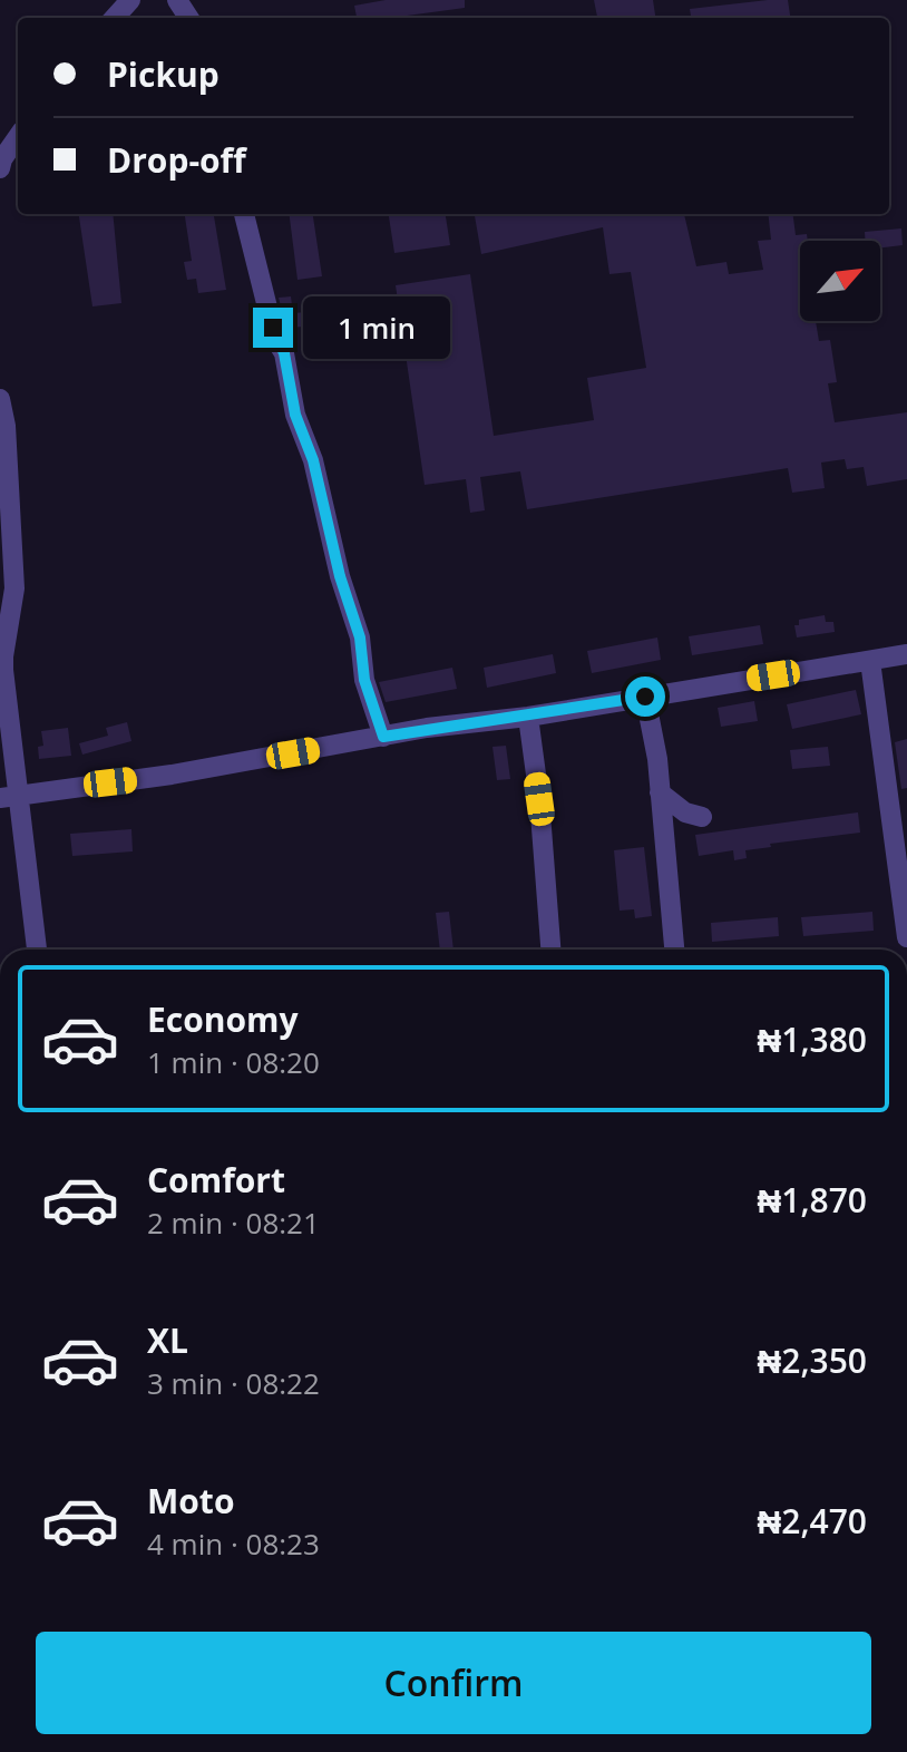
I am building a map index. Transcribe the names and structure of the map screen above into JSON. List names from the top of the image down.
{
  "north": "top right",
  "page": {
    "banner": ["Pickup", "Drop-off"],
    "bubble": "1 min",
    "list": [
      {
        "name": "Economy",
        "note": "1 min · 08:20",
        "value": "₦1,380"
      },
      {
        "name": "Comfort",
        "note": "2 min · 08:21",
        "value": "₦1,870"
      },
      {
        "name": "XL",
        "note": "3 min · 08:22",
        "value": "₦2,350"
      },
      {
        "name": "Moto",
        "note": "4 min · 08:23",
        "value": "₦2,470"
      }
    ],
    "buttons": "Confirm"
  }
}
